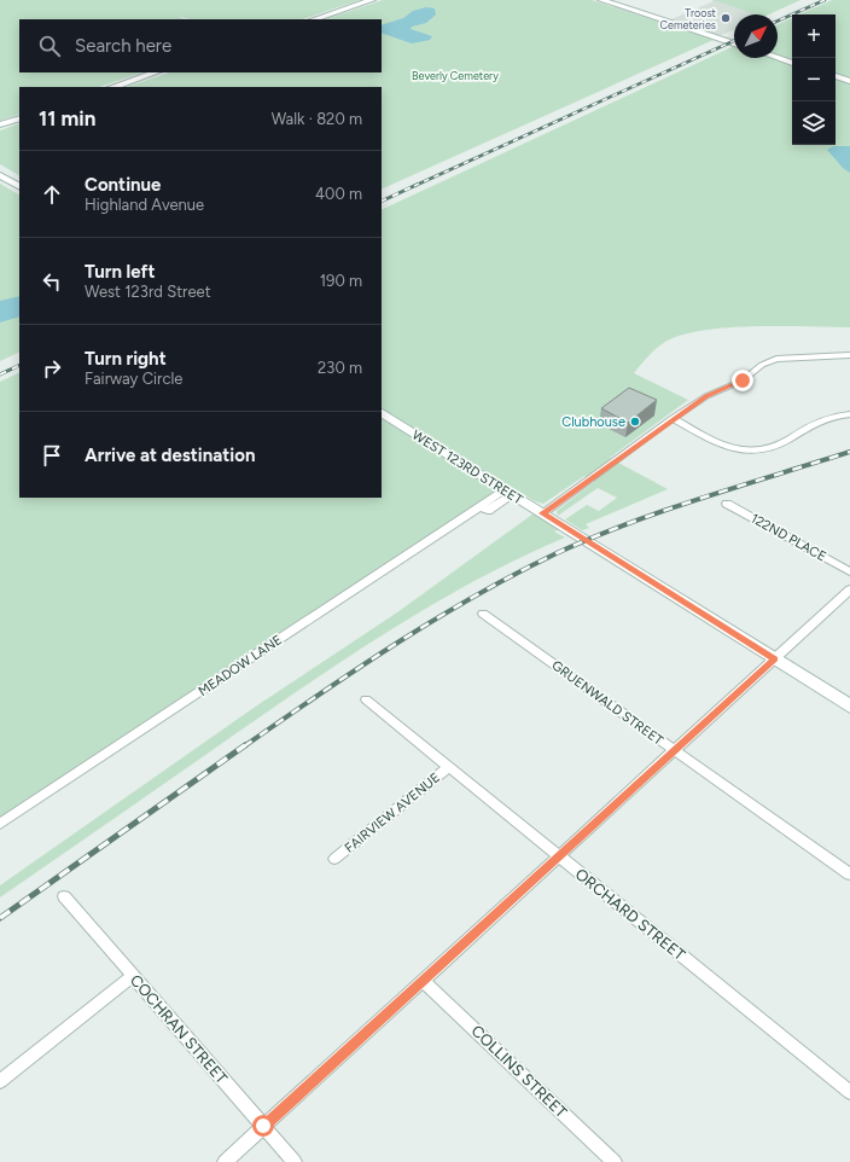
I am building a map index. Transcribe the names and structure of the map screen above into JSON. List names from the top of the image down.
{
  "streets": {
    "street": [
      "WEST 123RD STREET",
      "122ND PLACE",
      "MEADOW LANE",
      "GRUENWALD STREET",
      "FAIRVIEW AVENUE",
      "ORCHARD STREET",
      "COCHRAN STREET",
      "COLLINS STREET"
    ]
  },
  "crossings": [
    ["WEST 123RD STREET", "MEADOW LANE"],
    ["FAIRVIEW AVENUE", "ORCHARD STREET"]
  ],
  "parks": ["Beverly Cemetery"],
  "places": ["Troost Cemeteries", "Clubhouse"],
  "north": "top right",
  "page": {
    "map_buttons": ["+", "−"],
    "search": "Search here",
    "heading": ["11 min", "Walk · 820 m"],
    "list": [
      ["Continue", "Highland Avenue", "400 m"],
      ["Turn left", "West 123rd Street", "190 m"],
      ["Turn right", "Fairway Circle", "230 m"],
      "Arrive at destination"
    ]
  }
}
